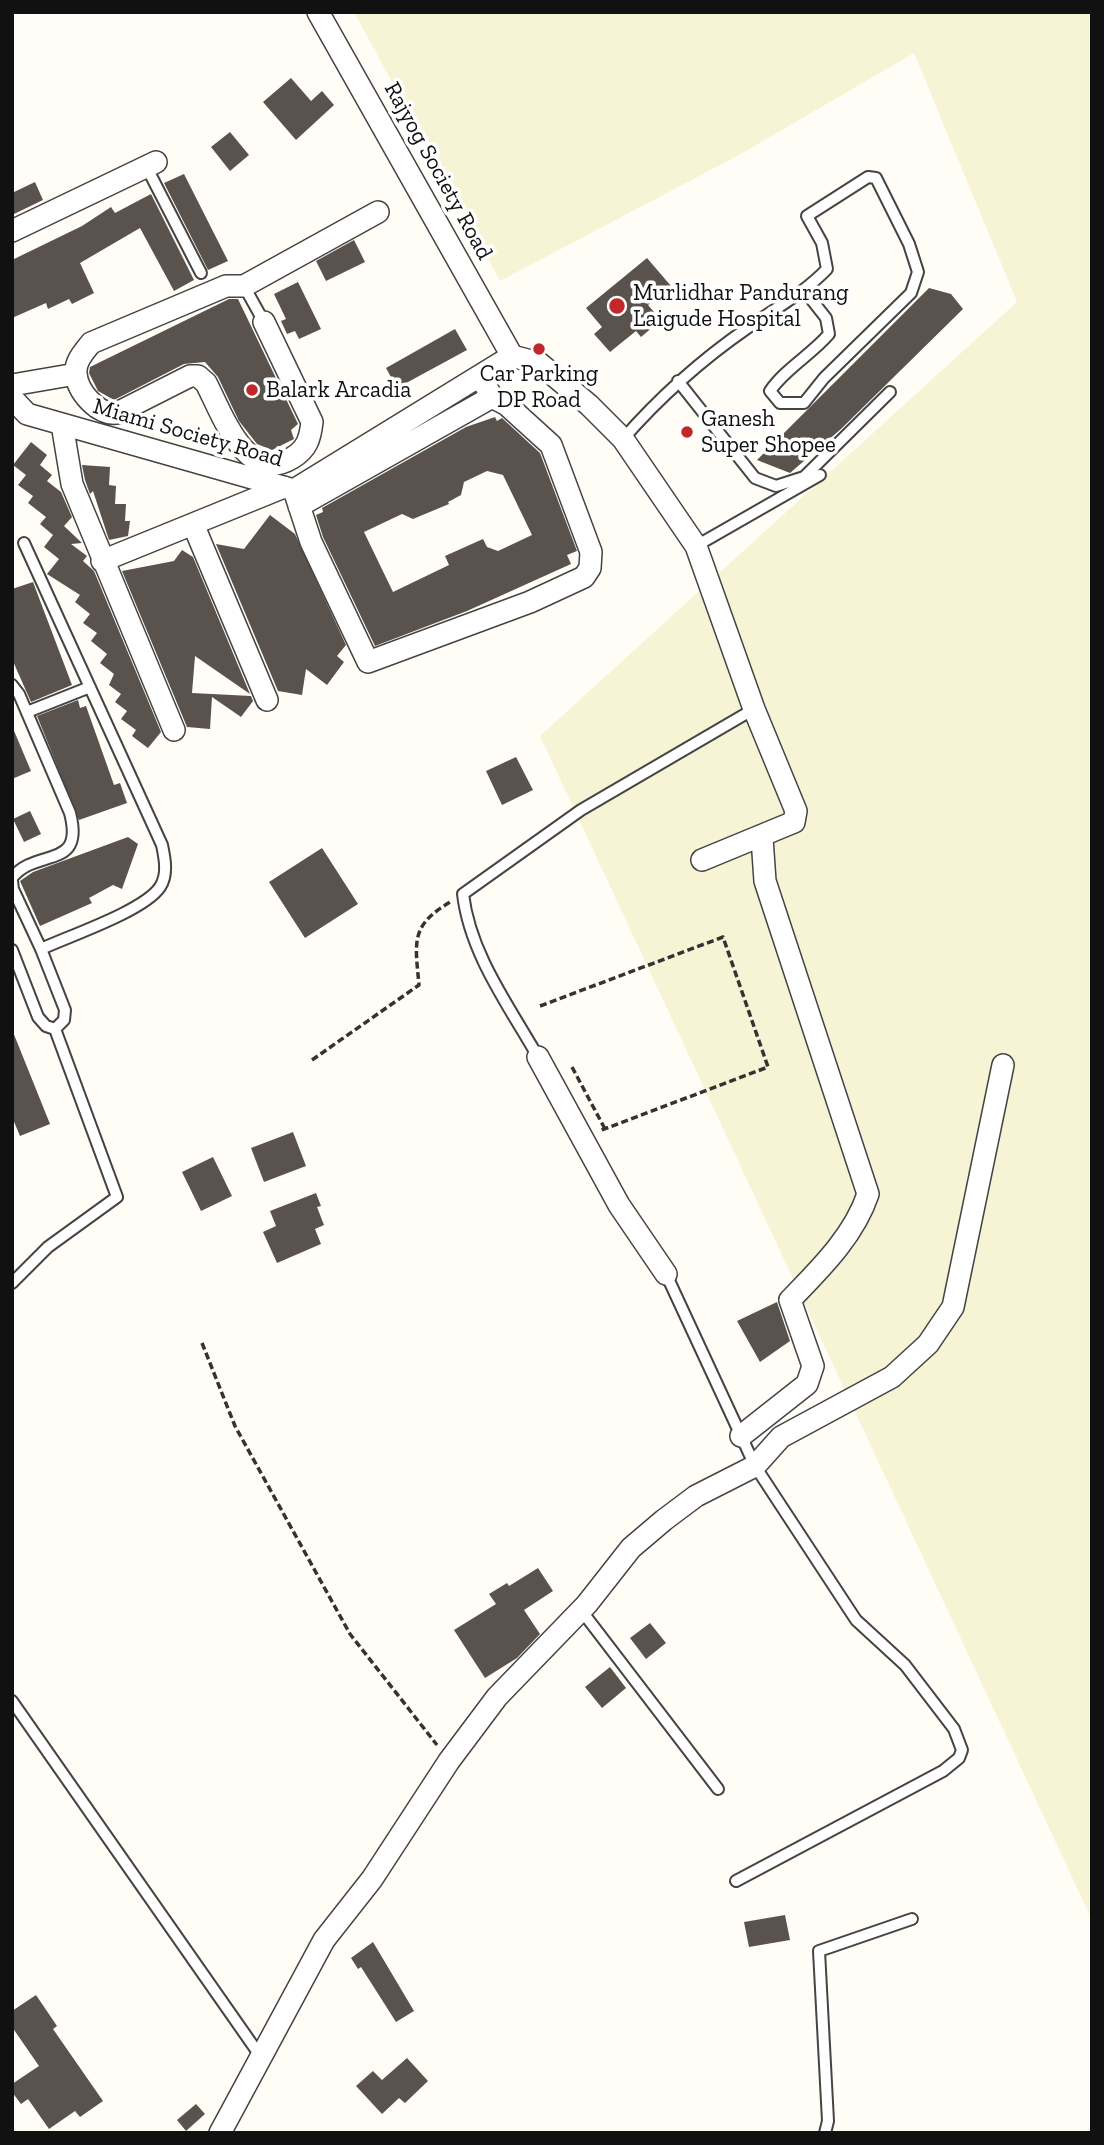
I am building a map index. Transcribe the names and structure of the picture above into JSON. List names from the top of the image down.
{
  "streets": {
    "street": ["Rajyog Society Road", "Miami Society Road"]
  },
  "crossings": [
    ["Rajyog Society Road", "Miami Society Road"]
  ],
  "places": [
    "Murlidhar Pandurang Laigude Hospital",
    "Car Parking DP Road",
    "Balark Arcadia",
    "Ganesh Super Shopee"
  ]
}
